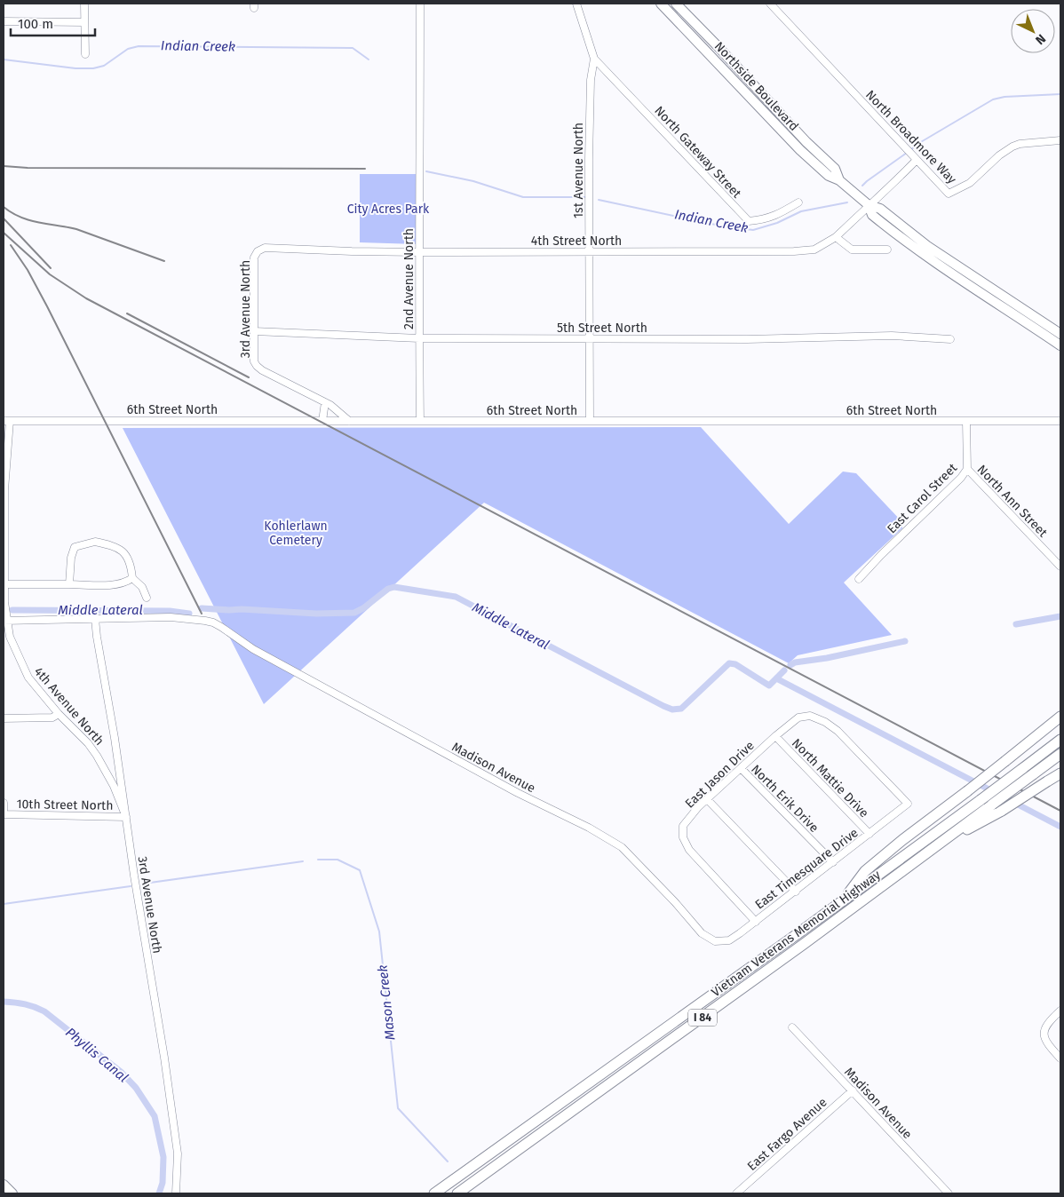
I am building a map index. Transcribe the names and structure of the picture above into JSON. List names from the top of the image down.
{
  "streets": {
    "highway": ["Vietnam Veterans Memorial Highway", "I 84"],
    "main road": ["Northside Boulevard"],
    "street": [
      "North Broadmore Way",
      "North Gateway Street",
      "1st Avenue North",
      "4th Street North",
      "2nd Avenue North",
      "3rd Avenue North",
      "5th Street North",
      "6th Street North",
      "East Carol Street",
      "North Ann Street",
      "4th Avenue North",
      "Madison Avenue",
      "East Jason Drive",
      "North Mattie Drive",
      "North Erik Drive",
      "10th Street North",
      "East Timesquare Drive",
      "East Fargo Avenue"
    ]
  },
  "crossings": [
    ["Northside Boulevard", "4th Street North"],
    ["North Broadmore Way", "4th Street North"],
    ["North Gateway Street", "1st Avenue North"],
    ["1st Avenue North", "4th Street North"],
    ["1st Avenue North", "5th Street North"],
    ["1st Avenue North", "6th Street North"],
    ["4th Street North", "2nd Avenue North"],
    ["4th Street North", "3rd Avenue North"],
    ["2nd Avenue North", "5th Street North"],
    ["2nd Avenue North", "6th Street North"],
    ["3rd Avenue North", "5th Street North"],
    ["3rd Avenue North", "6th Street North"],
    ["3rd Avenue North", "4th Avenue North"],
    ["3rd Avenue North", "Madison Avenue"],
    ["3rd Avenue North", "10th Street North"],
    ["6th Street North", "East Carol Street"],
    ["6th Street North", "4th Avenue North"],
    ["East Carol Street", "North Ann Street"],
    ["4th Avenue North", "Madison Avenue"],
    ["4th Avenue North", "10th Street North"],
    ["Madison Avenue", "East Timesquare Drive"],
    ["Madison Avenue", "East Fargo Avenue"],
    ["East Jason Drive", "North Mattie Drive"],
    ["East Jason Drive", "North Erik Drive"],
    ["East Jason Drive", "East Timesquare Drive"],
    ["North Mattie Drive", "East Timesquare Drive"],
    ["North Erik Drive", "East Timesquare Drive"]
  ],
  "water": [
    "Indian Creek",
    "Middle Lateral",
    "Mason Creek",
    "Phyllis Canal"
  ],
  "parks": ["City Acres Park", "Kohlerlawn Cemetery"],
  "scale_bar": "100 m",
  "north": "bottom right"
}
